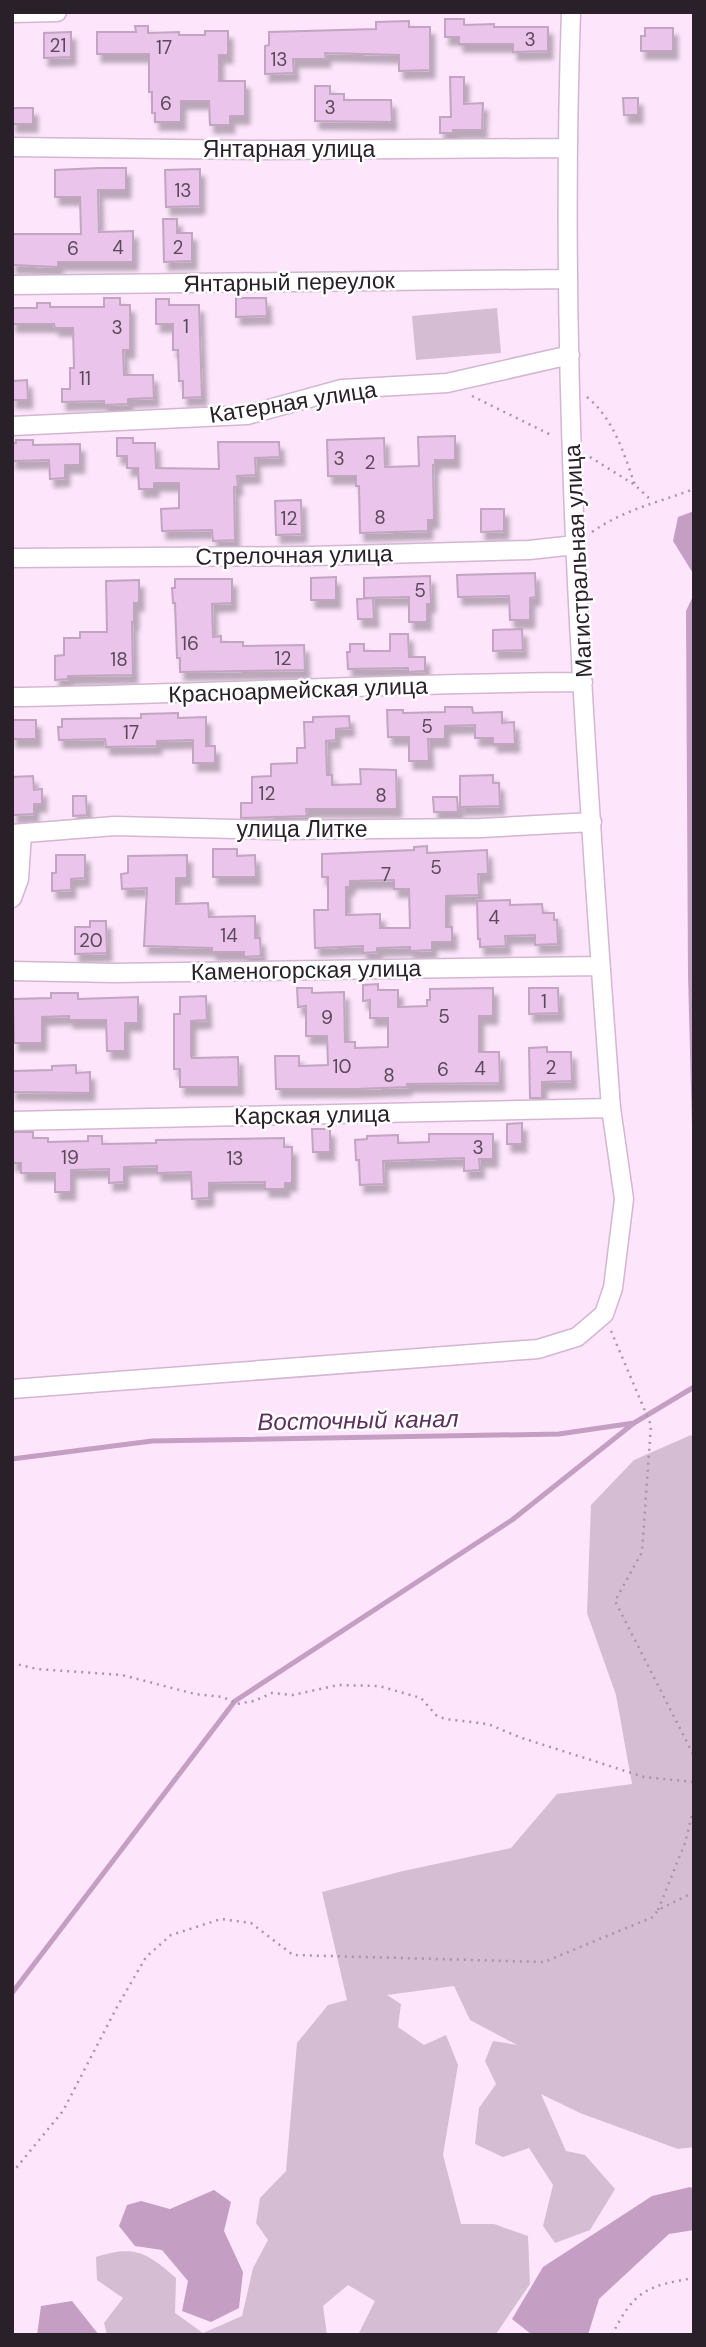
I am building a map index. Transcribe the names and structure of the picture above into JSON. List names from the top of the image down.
{
  "streets": {
    "street": [
      "Янтарная улица",
      "Янтарный переулок",
      "Катерная улица",
      "Стрелочная улица",
      "Магистральная улица",
      "Красноармейская улица",
      "улица Литке",
      "Каменогорская улица",
      "Карская улица"
    ]
  },
  "crossings": [
    ["Янтарная улица", "Магистральная улица"],
    ["Янтарный переулок", "Магистральная улица"],
    ["Катерная улица", "Магистральная улица"],
    ["Стрелочная улица", "Магистральная улица"],
    ["Магистральная улица", "Красноармейская улица"],
    ["Магистральная улица", "улица Литке"],
    ["Магистральная улица", "Каменогорская улица"],
    ["Магистральная улица", "Карская улица"]
  ],
  "water": ["Восточный канал"],
  "house_numbers": [
    "3",
    "21",
    "17",
    "13",
    "6",
    "3",
    "13",
    "4",
    "2",
    "6",
    "1",
    "3",
    "11",
    "3",
    "2",
    "8",
    "12",
    "5",
    "16",
    "12",
    "18",
    "5",
    "17",
    "12",
    "8",
    "5",
    "7",
    "4",
    "14",
    "20",
    "1",
    "5",
    "9",
    "10",
    "2",
    "4",
    "6",
    "8",
    "3",
    "19",
    "13"
  ]
}
